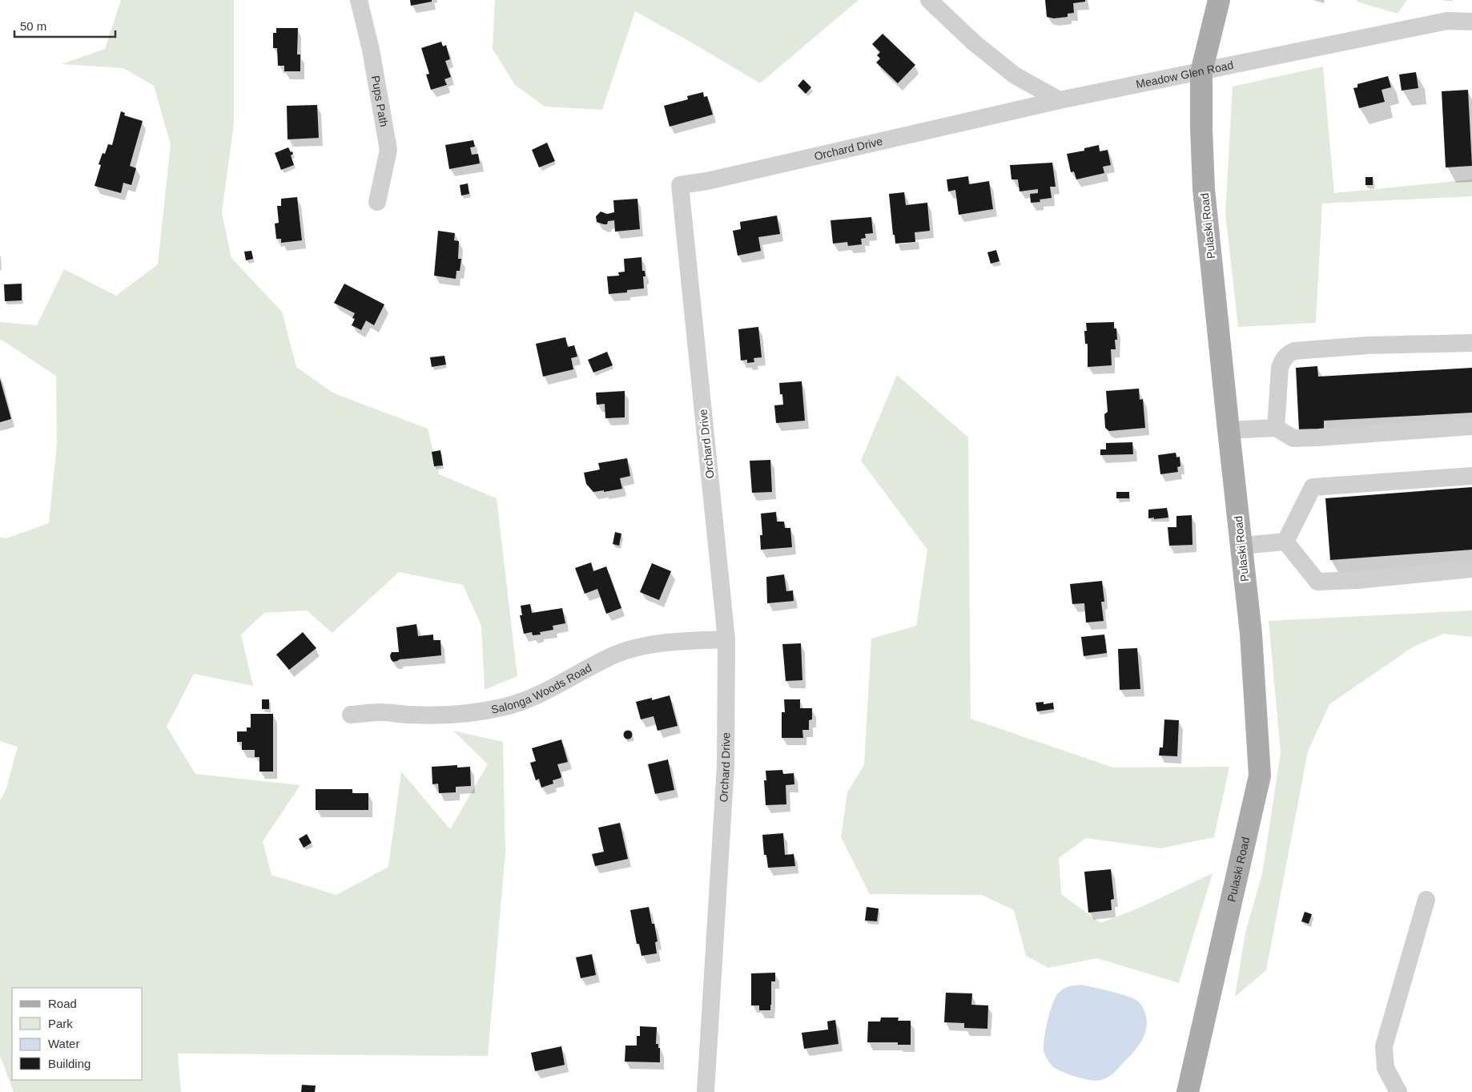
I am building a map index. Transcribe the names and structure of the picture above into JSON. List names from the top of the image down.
{
  "streets": {
    "main road": ["Pulaski Road"],
    "street": [
      "Meadow Glen Road",
      "Pups Path",
      "Orchard Drive",
      "Salonga Woods Road"
    ]
  },
  "crossings": [
    ["Meadow Glen Road", "Orchard Drive"],
    ["Meadow Glen Road", "Pulaski Road"],
    ["Orchard Drive", "Salonga Woods Road"]
  ],
  "legend": [
    "Road",
    "Park",
    "Water",
    "Building"
  ],
  "scale_bar": "50 m"
}
